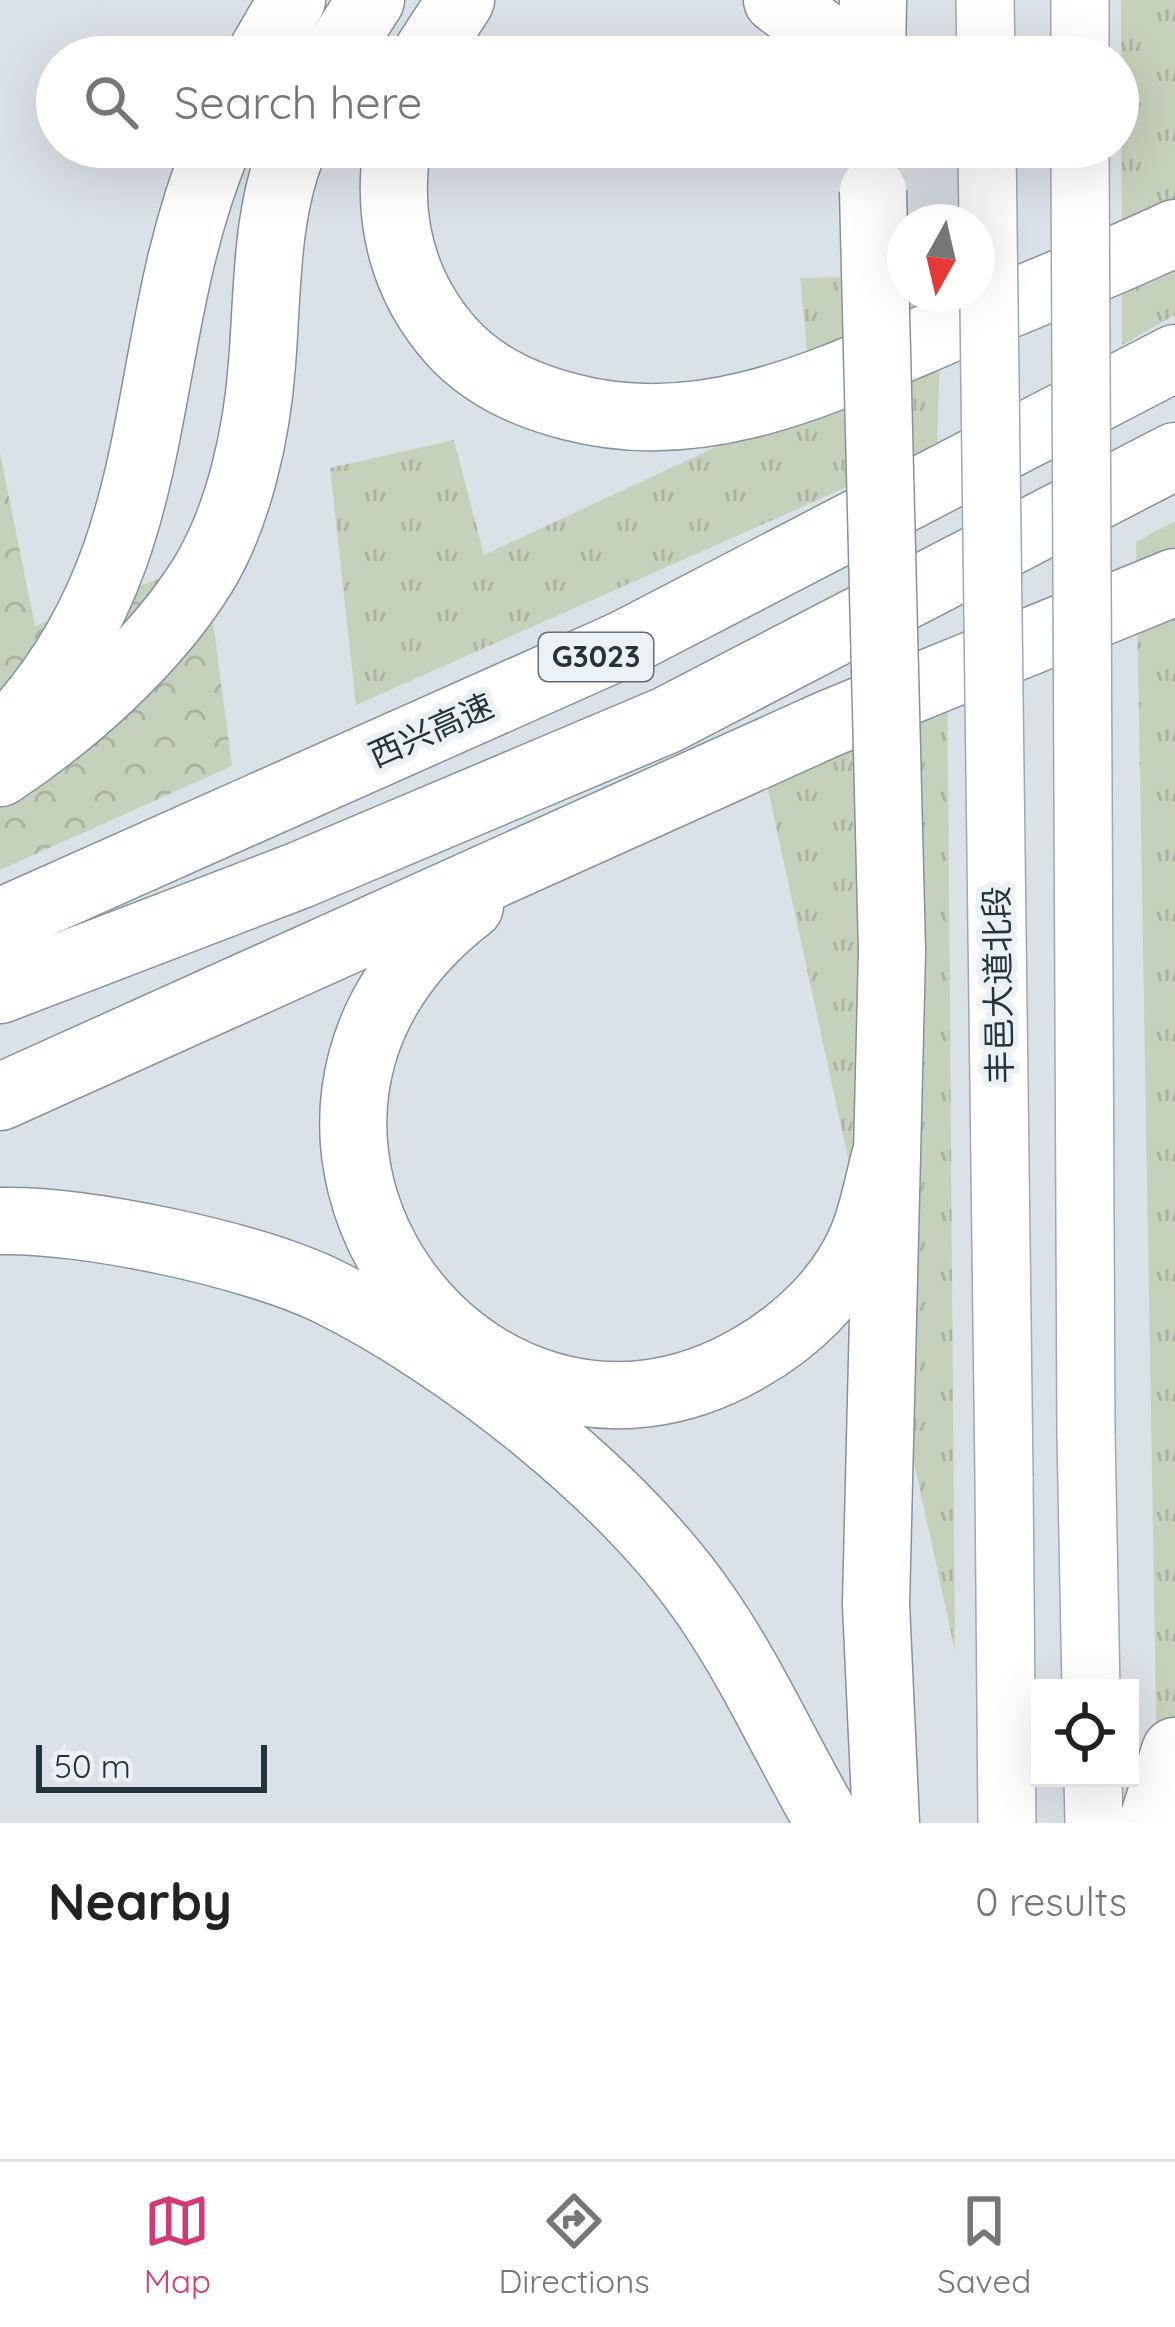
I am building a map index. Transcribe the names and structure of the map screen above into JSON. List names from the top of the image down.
{
  "streets": {
    "highway": ["G3023", "西兴高速"],
    "main road": ["丰邑大道北段"]
  },
  "scale_bar": "50 m",
  "north": "bottom",
  "page": {
    "search": "Search here",
    "scale": "50 m",
    "heading": ["Nearby", "0 results"],
    "nav": ["Map", "Directions", "Saved"]
  }
}
